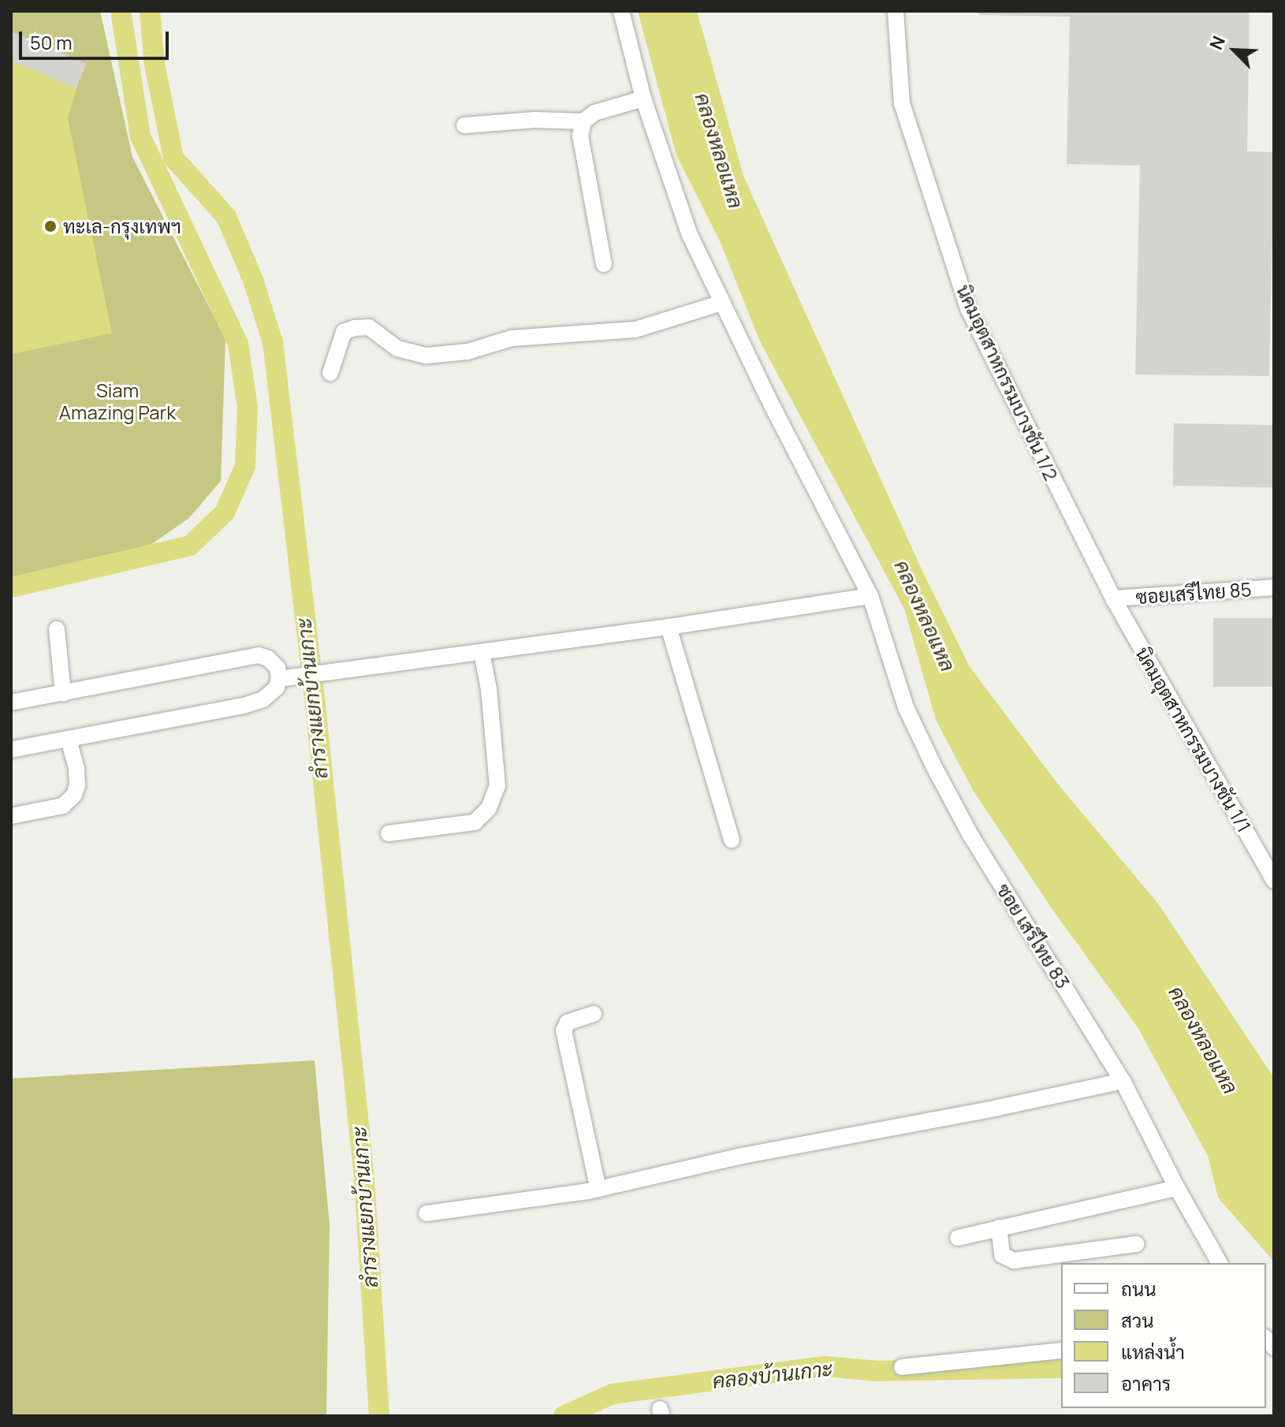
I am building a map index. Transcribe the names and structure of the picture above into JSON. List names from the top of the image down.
{
  "streets": {
    "street": [
      "นิคมอุตสาหกรรมบางชัน 1/2",
      "ซอยเสรีไทย 85",
      "นิคมอุตสาหกรรมบางชัน 1/1",
      "ซอย เสรีไทย 83"
    ]
  },
  "crossings": [
    ["นิคมอุตสาหกรรมบางชัน 1/2", "ซอยเสรีไทย 85"],
    ["นิคมอุตสาหกรรมบางชัน 1/2", "นิคมอุตสาหกรรมบางชัน 1/1"],
    ["ซอยเสรีไทย 85", "นิคมอุตสาหกรรมบางชัน 1/1"]
  ],
  "water": ["คลองหลอแหล", "ลำรางแยกบ้านเกาะ", "คลองบ้านเกาะ"],
  "parks": ["Siam Amazing Park"],
  "places": ["ทะเล-กรุงเทพฯ"],
  "legend": [
    "ถนน",
    "สวน",
    "แหล่งน้ำ",
    "อาคาร"
  ],
  "scale_bar": "50 m",
  "north": "top left"
}
